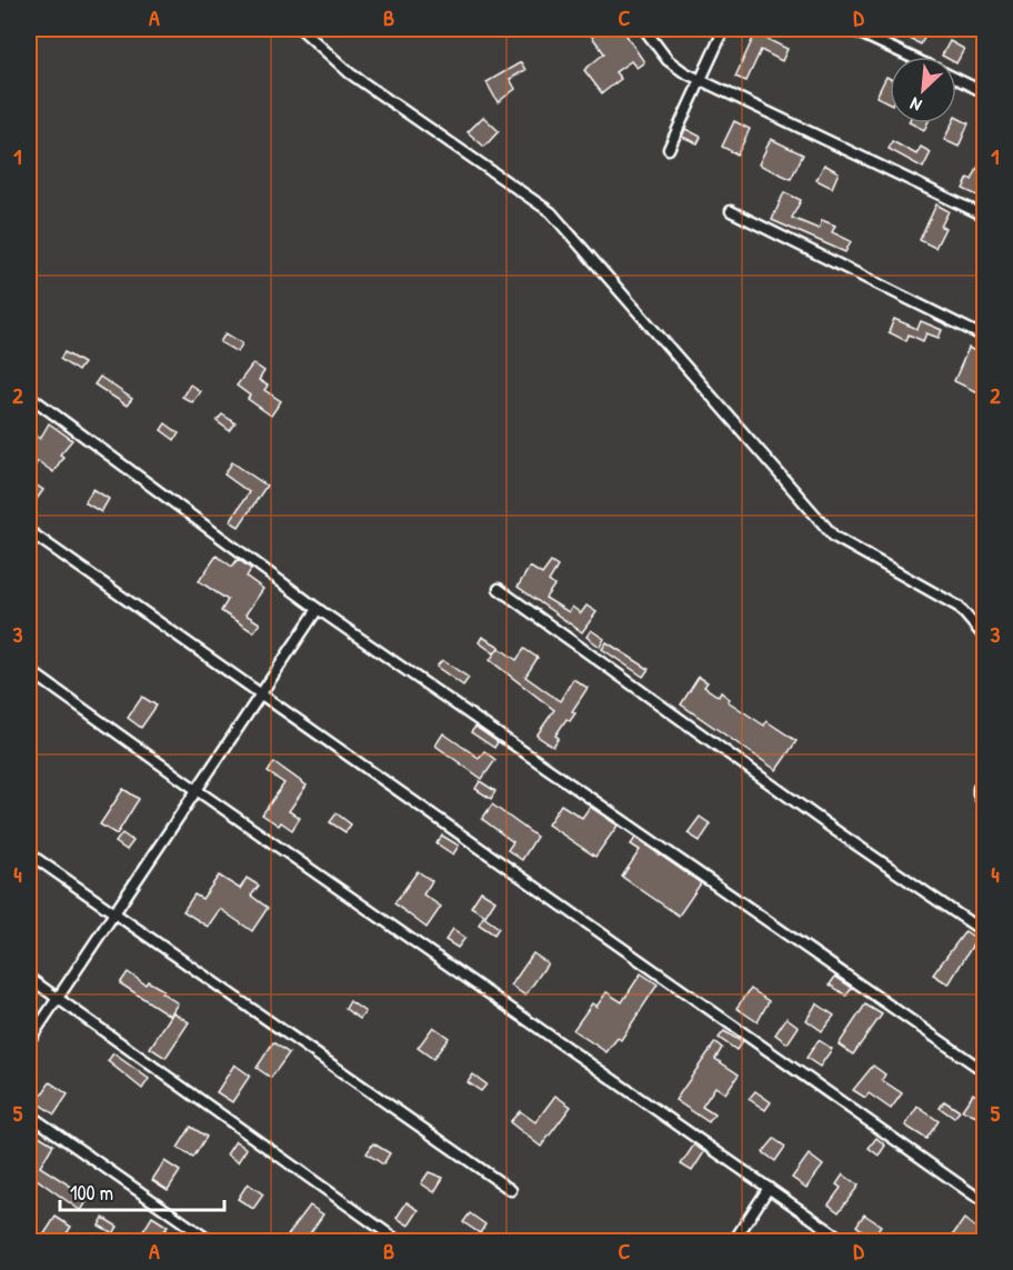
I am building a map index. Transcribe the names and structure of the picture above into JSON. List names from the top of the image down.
{
  "scale_bar": "100 m",
  "north": "bottom left",
  "grid": {
    "columns": [
      "A",
      "B",
      "C",
      "D"
    ],
    "rows": [
      "1",
      "2",
      "3",
      "4",
      "5"
    ]
  }
}
